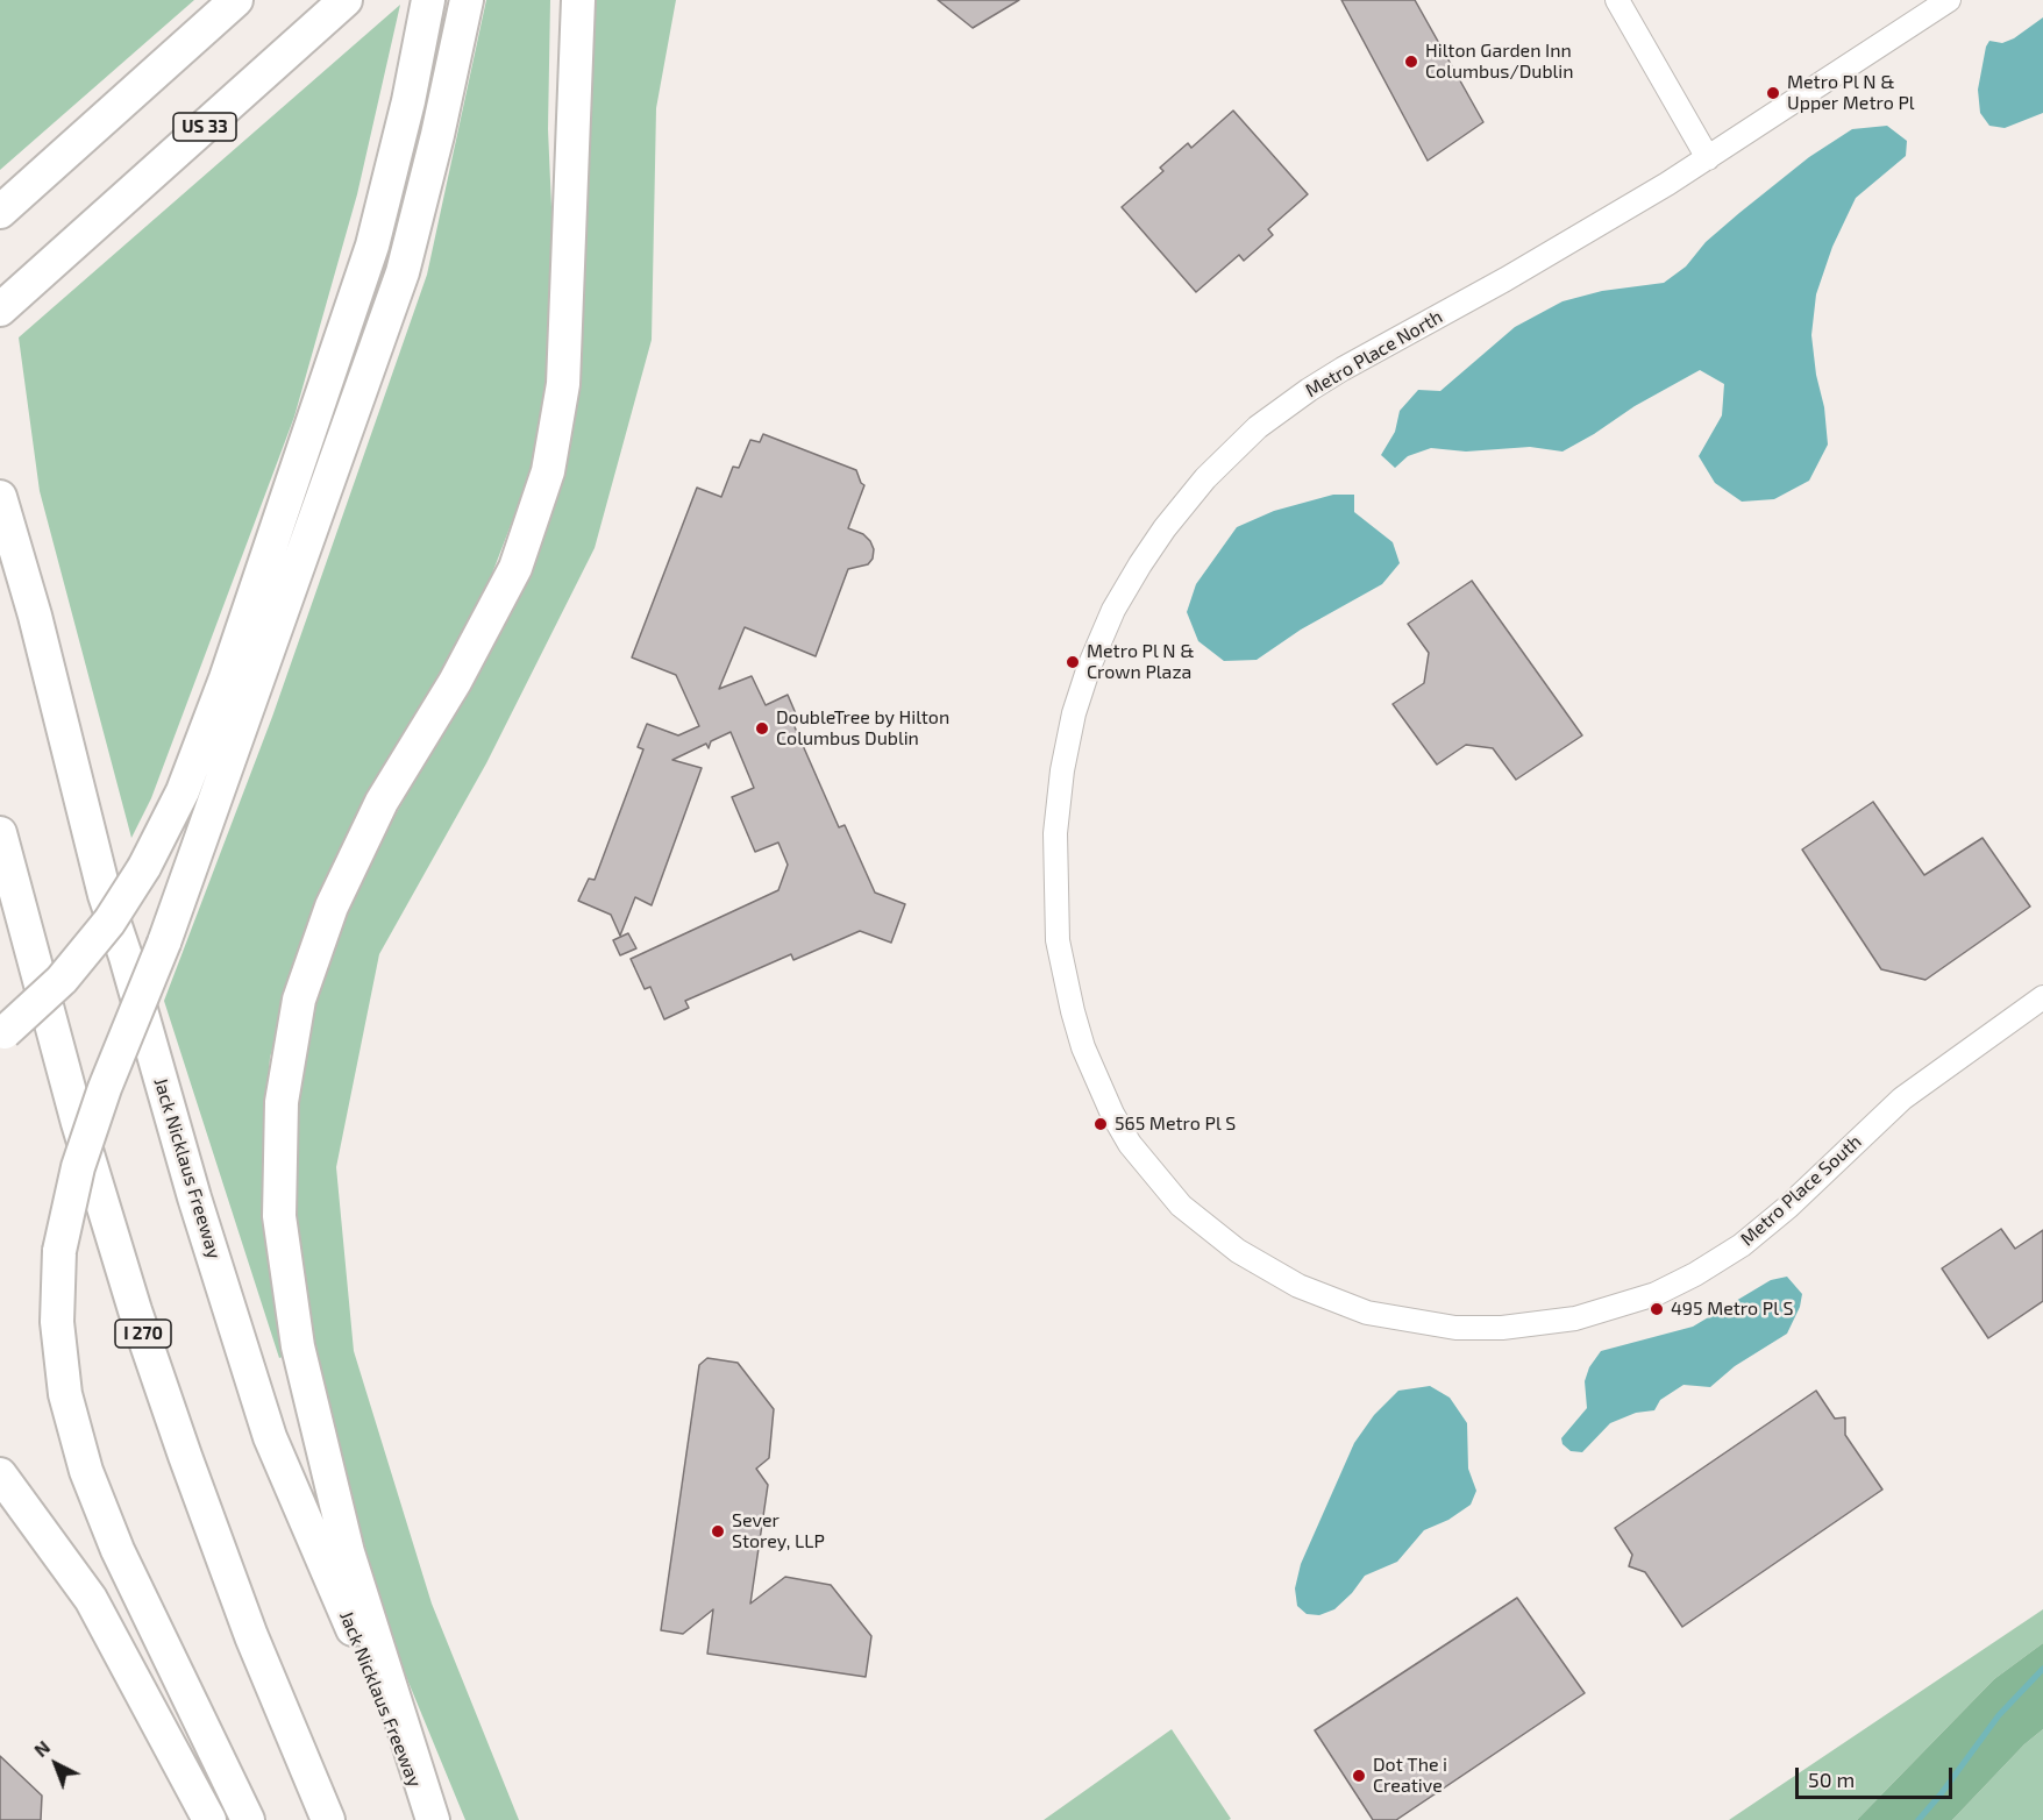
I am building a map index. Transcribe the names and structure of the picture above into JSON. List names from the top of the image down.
{
  "streets": {
    "highway": ["US 33", "Jack Nicklaus Freeway", "I 270"],
    "street": ["Metro Place North", "Metro Place South"]
  },
  "crossings": [
    ["Metro Place North", "Metro Place South"]
  ],
  "places": [
    "Hilton Garden Inn Columbus/Dublin",
    "Metro Pl N & Upper Metro Pl",
    "Metro Pl N & Crown Plaza",
    "DoubleTree by Hilton Columbus Dublin",
    "565 Metro Pl S",
    "495 Metro Pl S",
    "Sever Storey, LLP",
    "Dot The i Creative"
  ],
  "scale_bar": "50 m",
  "north": "top left"
}
